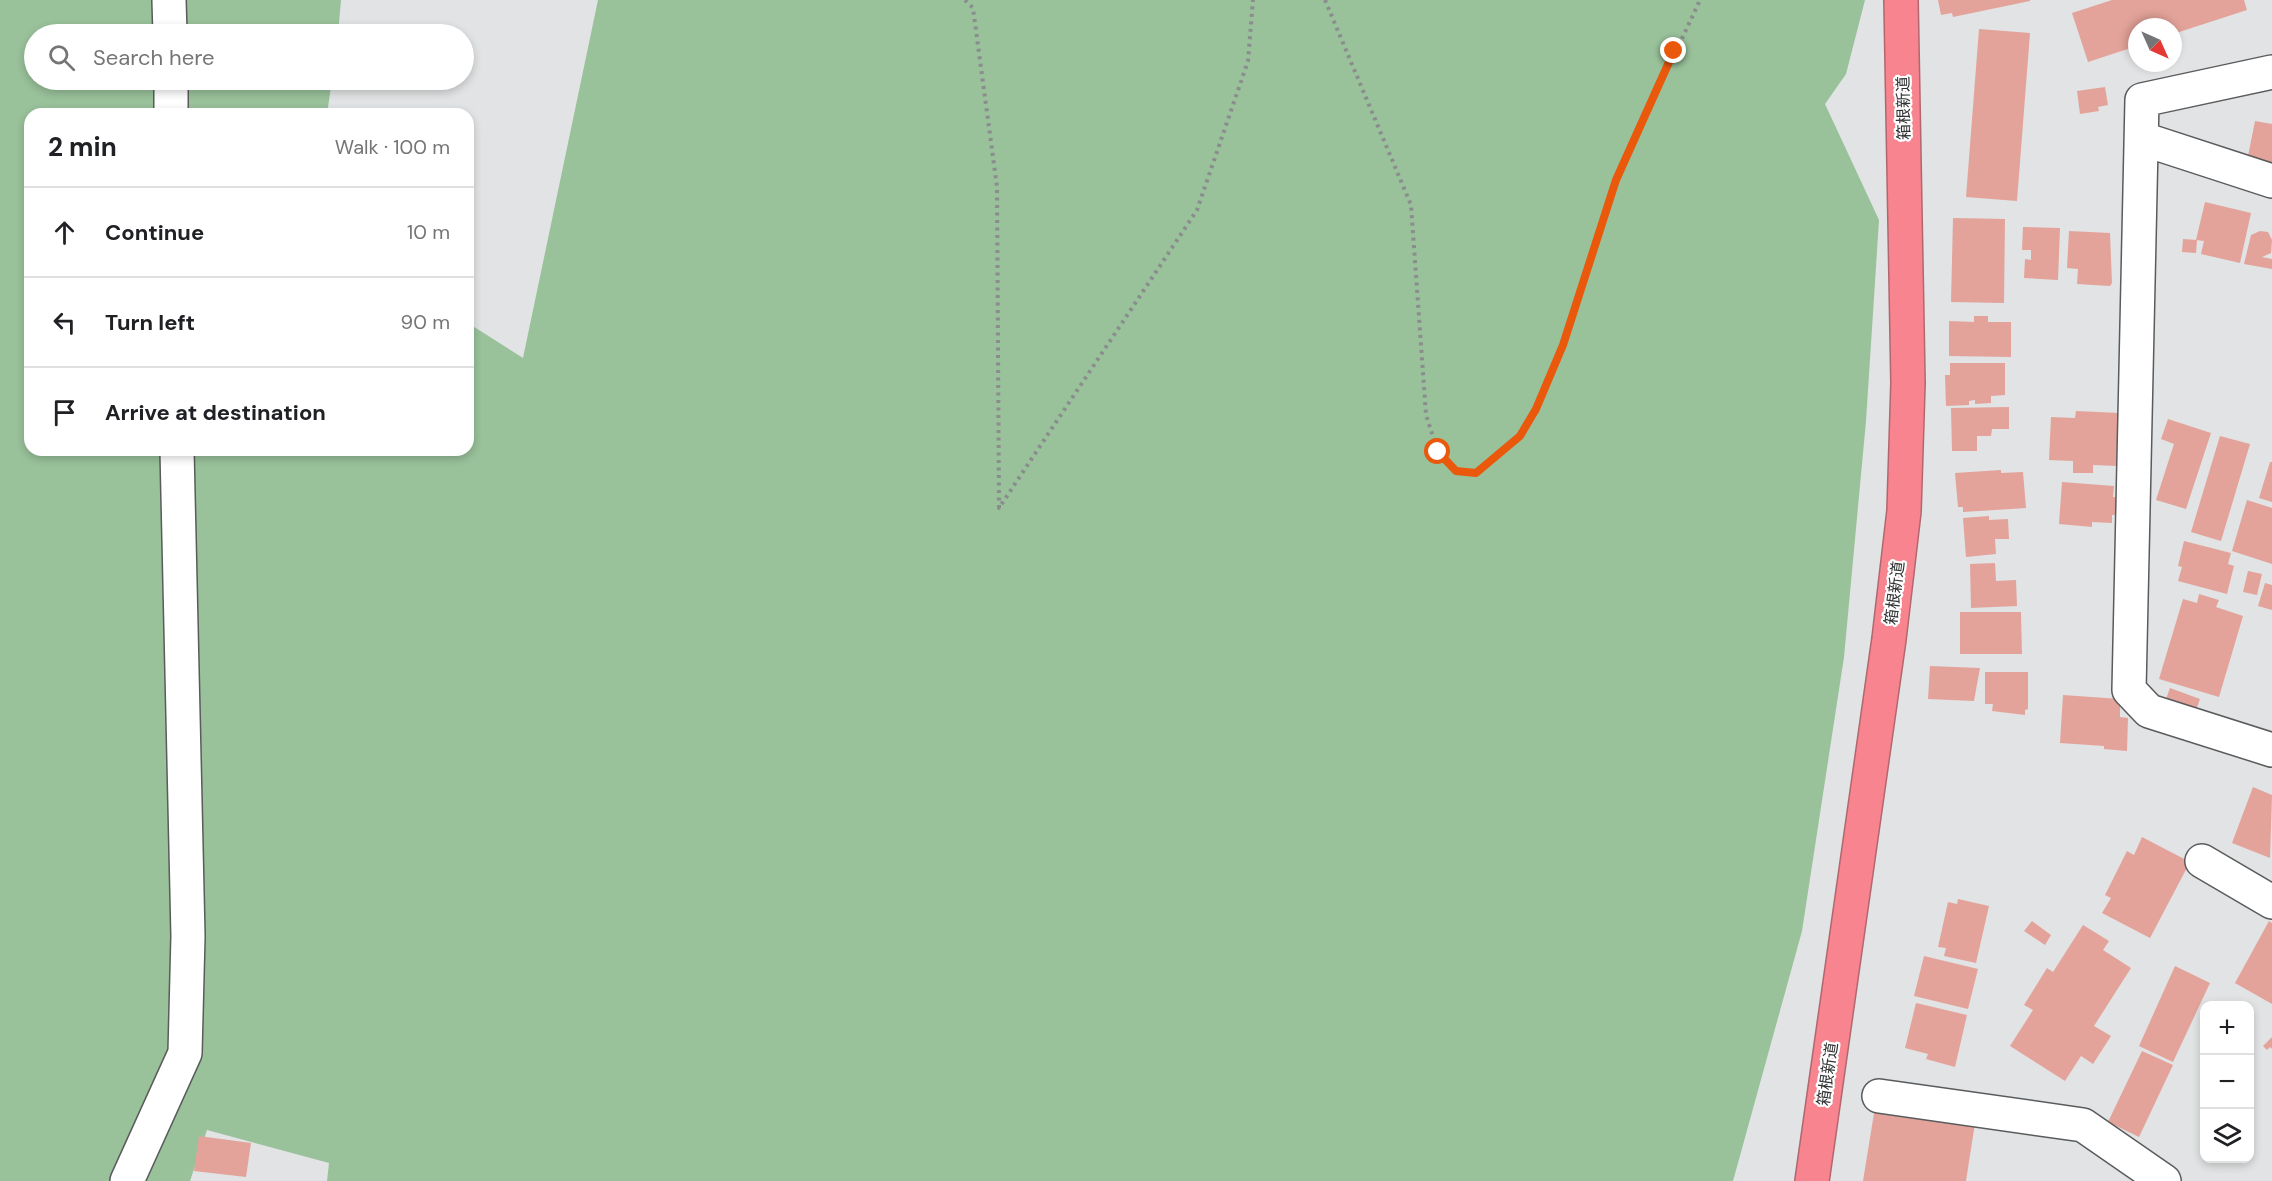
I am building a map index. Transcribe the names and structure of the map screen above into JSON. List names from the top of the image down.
{
  "streets": {
    "highway": ["箱根新道"]
  },
  "north": "bottom right",
  "page": {
    "search": "Search here",
    "heading": ["2 min", "Walk · 100 m"],
    "list": [
      ["Continue", "10 m"],
      ["Turn left", "90 m"],
      "Arrive at destination"
    ],
    "map_buttons": ["+", "−"]
  }
}
